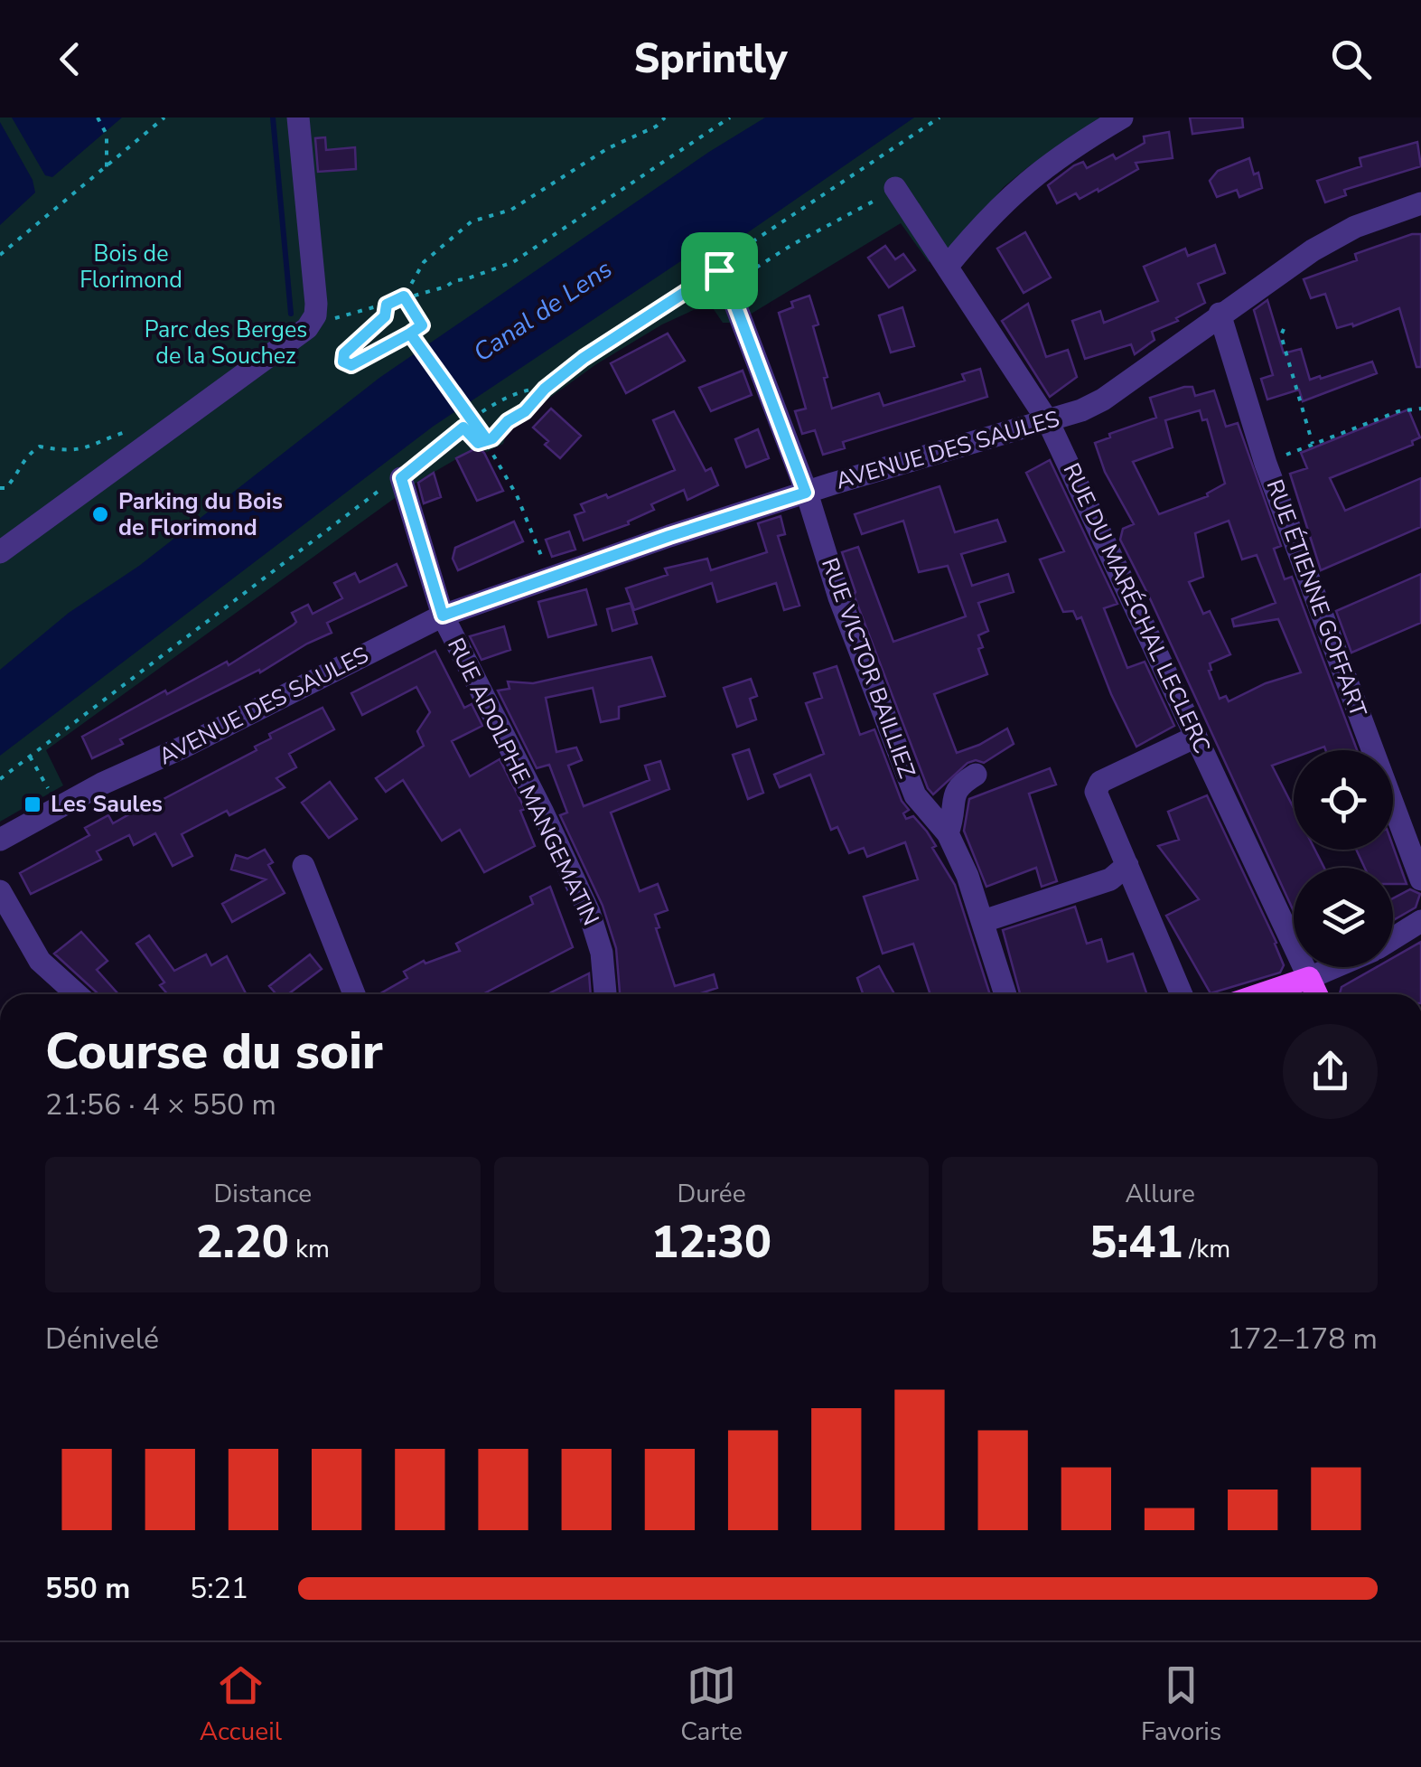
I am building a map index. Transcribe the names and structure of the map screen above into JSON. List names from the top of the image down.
{
  "streets": {
    "street": [
      "AVENUE DES SAULES",
      "RUE ÉTIENNE GOFFART",
      "RUE DU MARÉCHAL LECLERC",
      "RUE VICTOR BAILLIEZ",
      "RUE ADOLPHE MANGEMATIN"
    ]
  },
  "crossings": [
    ["AVENUE DES SAULES", "RUE ÉTIENNE GOFFART"],
    ["AVENUE DES SAULES", "RUE DU MARÉCHAL LECLERC"],
    ["AVENUE DES SAULES", "RUE VICTOR BAILLIEZ"],
    ["AVENUE DES SAULES", "RUE ADOLPHE MANGEMATIN"]
  ],
  "water": ["Canal de Lens"],
  "parks": ["Bois de Florimond", "Parc des Berges de la Souchez"],
  "places": {
    "other": ["Parking du Bois de Florimond"],
    "transit": ["Les Saules"]
  },
  "page": {
    "header": "Sprintly",
    "heading": ["Course du soir", "21:56 · 4 × 550 m"],
    "stats": [
      ["Distance", "2.20 km"],
      ["Durée", "12:30"],
      ["Allure", "5:41 /km"]
    ],
    "chart": ["Dénivelé", "172–178 m"],
    "list": [
      {
        "name": "550 m",
        "note": "5:21"
      }
    ],
    "tabs": ["Accueil", "Carte", "Favoris"]
  }
}
